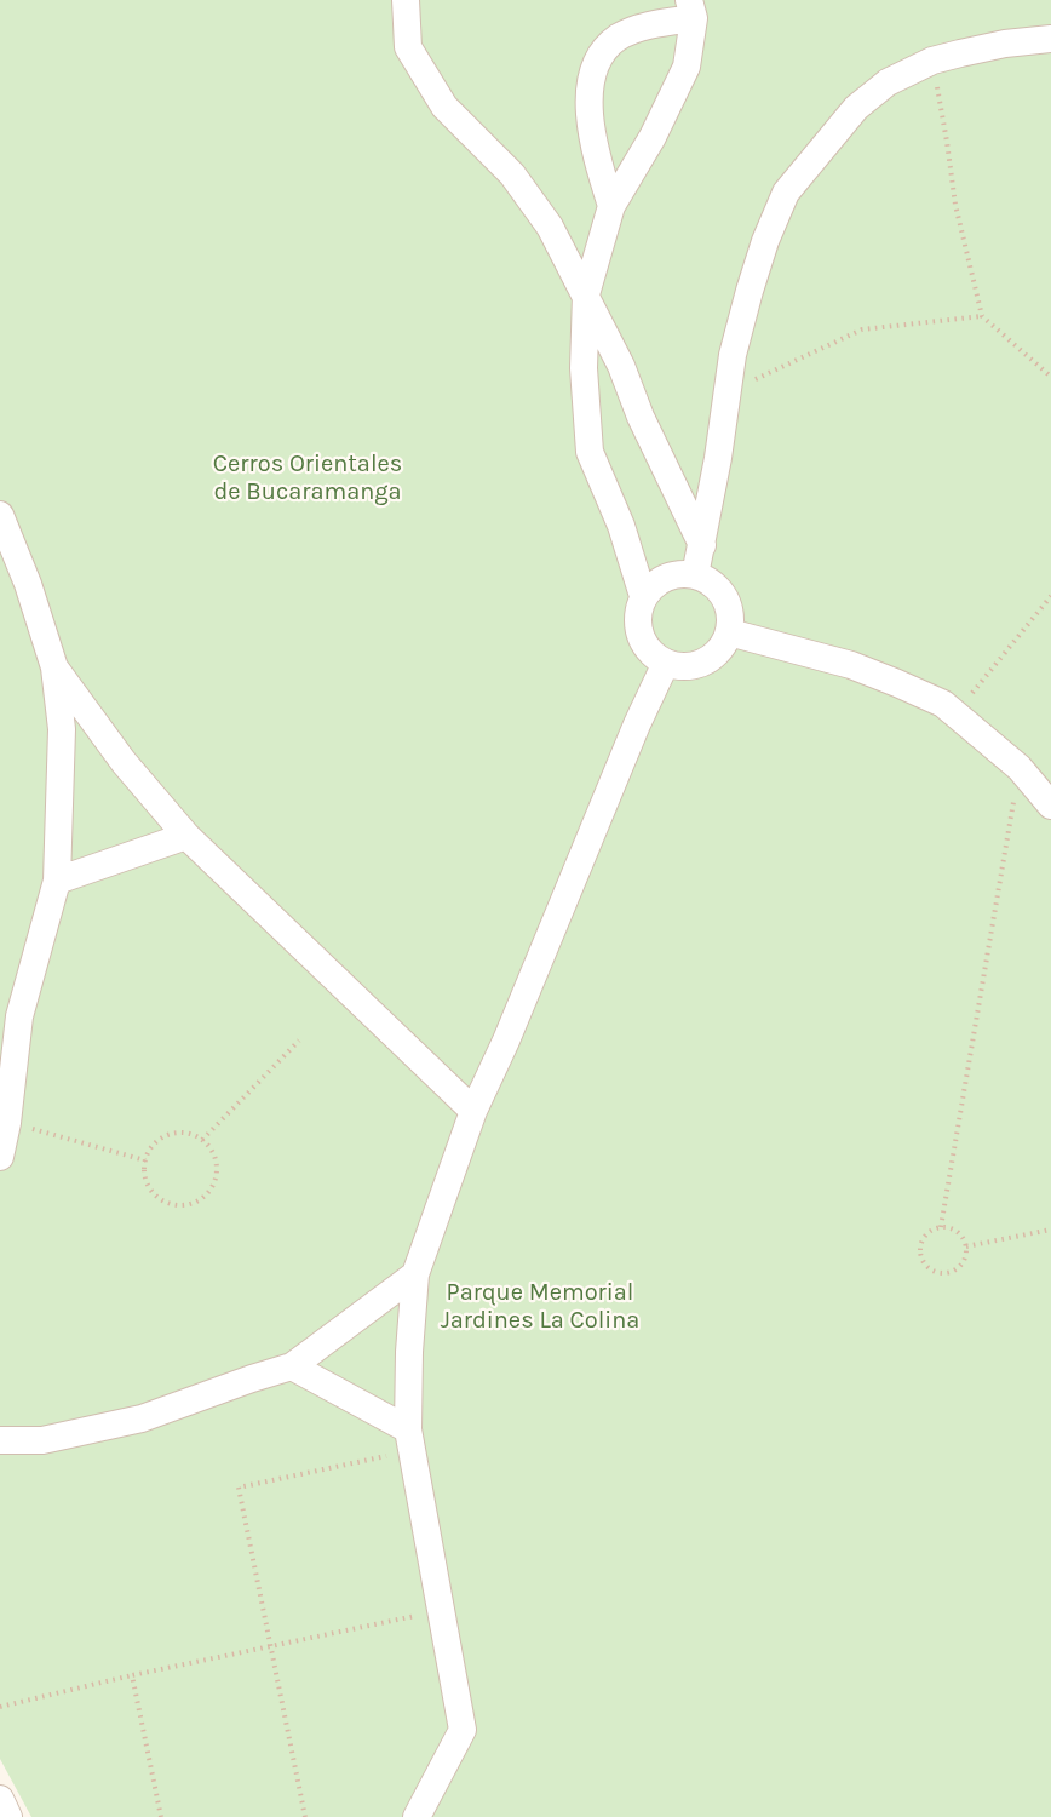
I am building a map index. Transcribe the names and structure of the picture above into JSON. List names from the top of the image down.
{
  "parks": ["Cerros Orientales de Bucaramanga", "Parque Memorial Jardines La Colina"]
}
